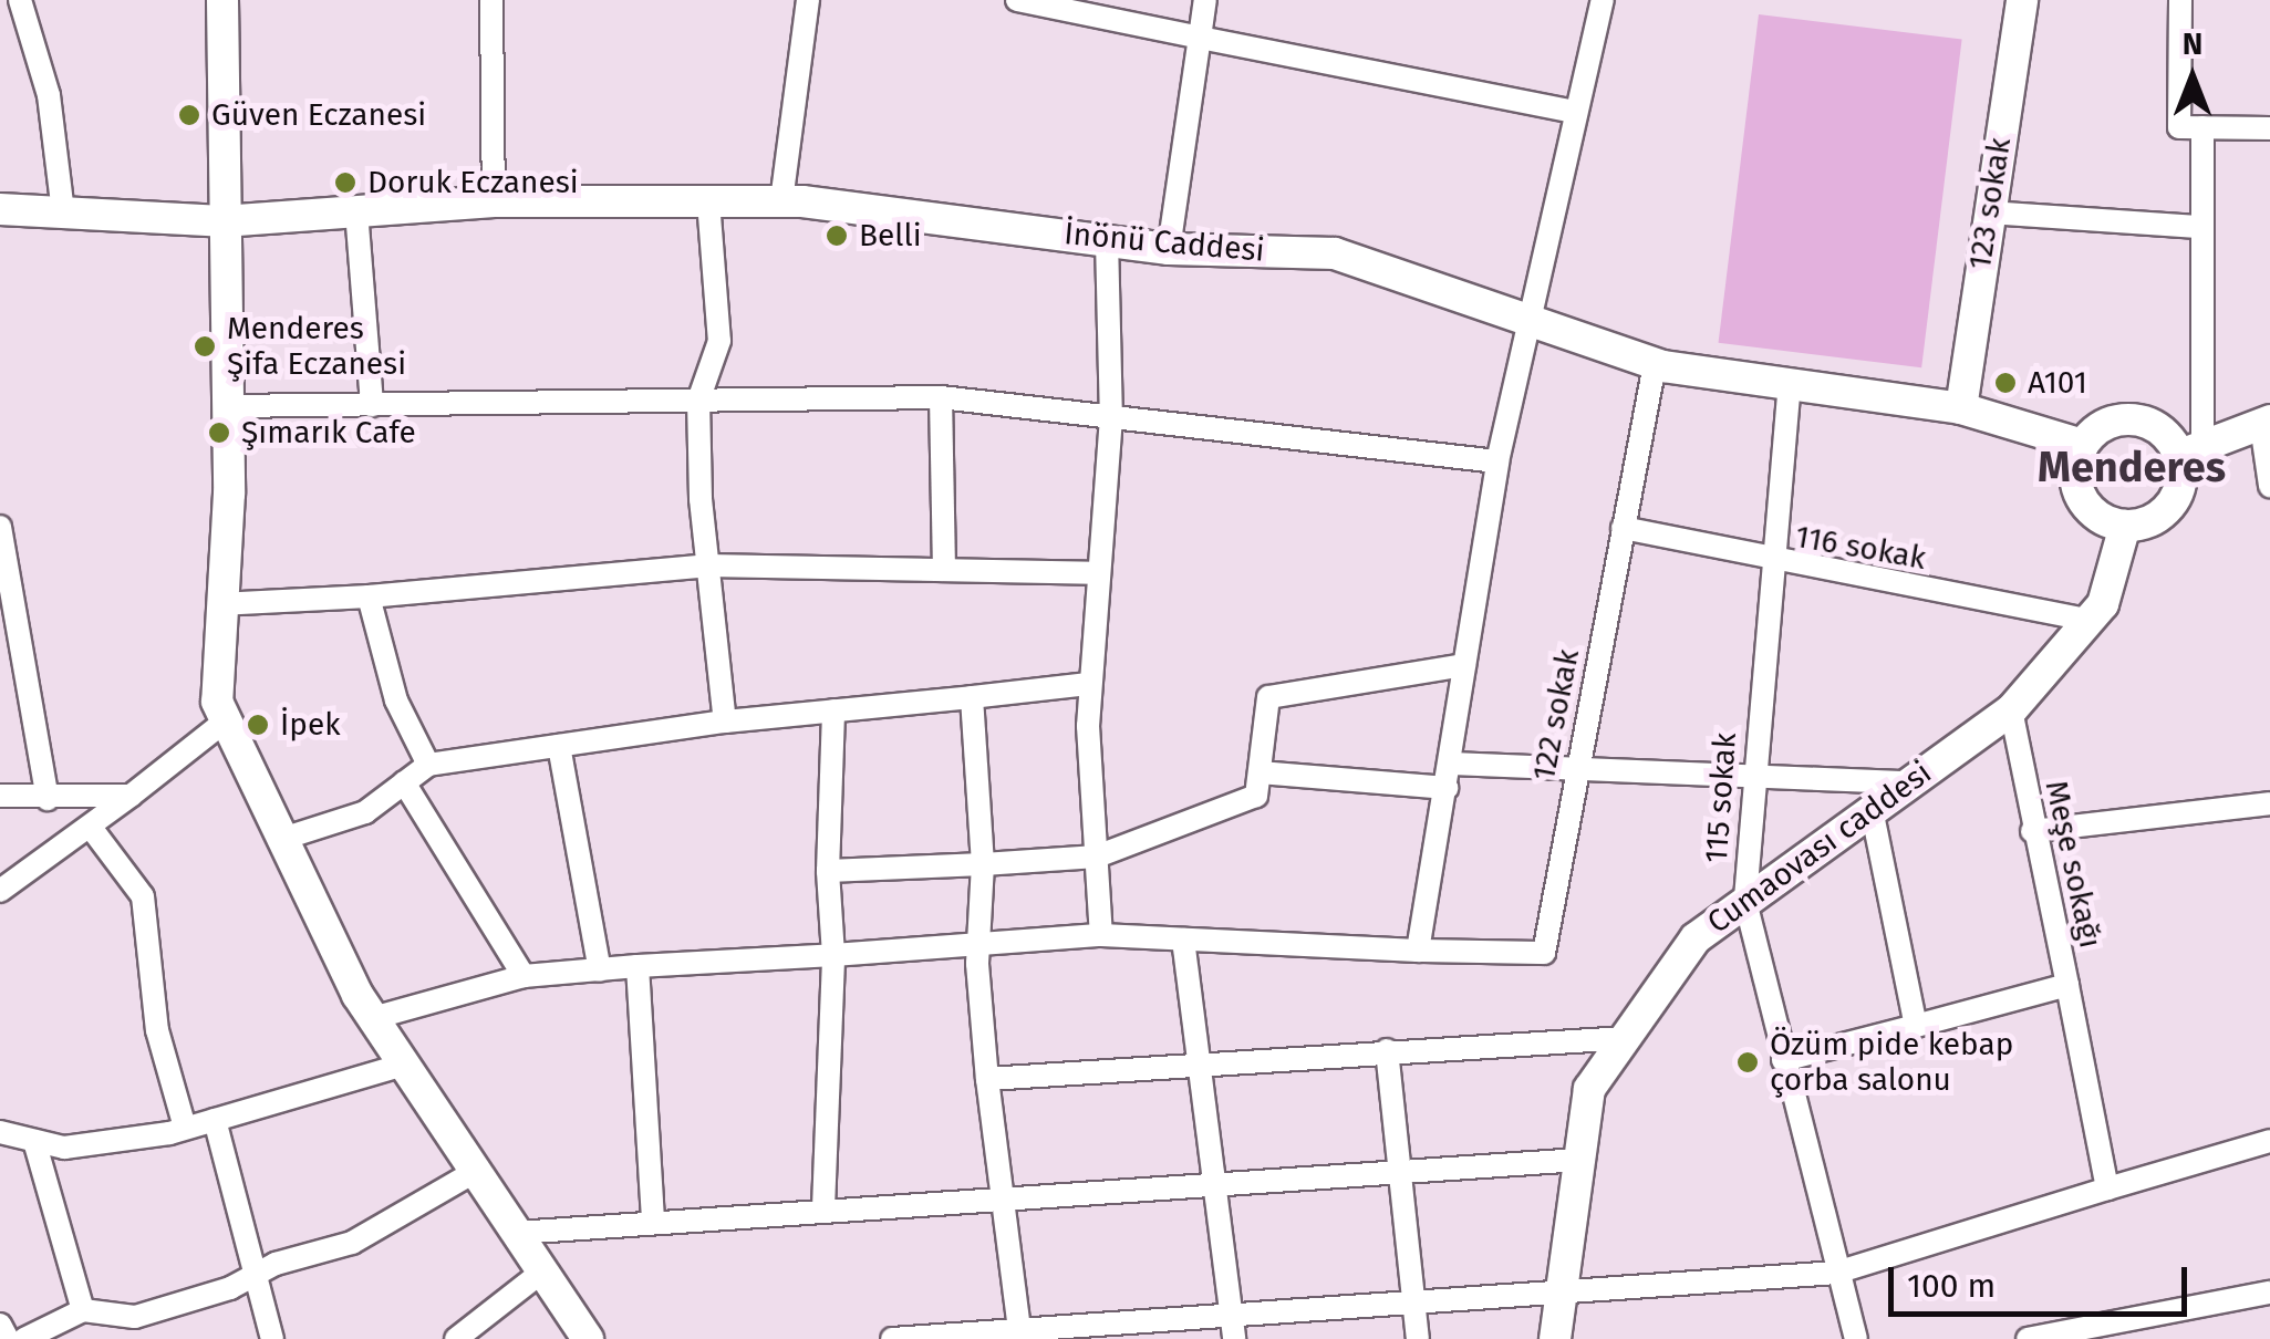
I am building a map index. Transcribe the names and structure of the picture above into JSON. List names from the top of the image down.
{
  "streets": {
    "main road": ["123 sokak", "İnönü Caddesi", "Cumaovası caddesi"],
    "street": [
      "116 sokak",
      "122 sokak",
      "115 sokak",
      "Meşe sokağı"
    ]
  },
  "crossings": [
    ["123 sokak", "İnönü Caddesi"],
    ["İnönü Caddesi", "122 sokak"],
    ["İnönü Caddesi", "115 sokak"],
    ["İnönü Caddesi", "Cumaovası caddesi"],
    ["116 sokak", "122 sokak"],
    ["116 sokak", "115 sokak"],
    ["116 sokak", "Cumaovası caddesi"],
    ["115 sokak", "Cumaovası caddesi"],
    ["115 sokak", "Meşe sokağı"],
    ["Cumaovası caddesi", "Meşe sokağı"]
  ],
  "districts": ["Menderes"],
  "places": [
    "Güven Eczanesi",
    "Doruk Eczanesi",
    "Belli",
    "Menderes Şifa Eczanesi",
    "A101",
    "Şımarık Cafe",
    "İpek",
    "Özüm pide kebap çorba salonu"
  ],
  "scale_bar": "100 m",
  "north": "top"
}
